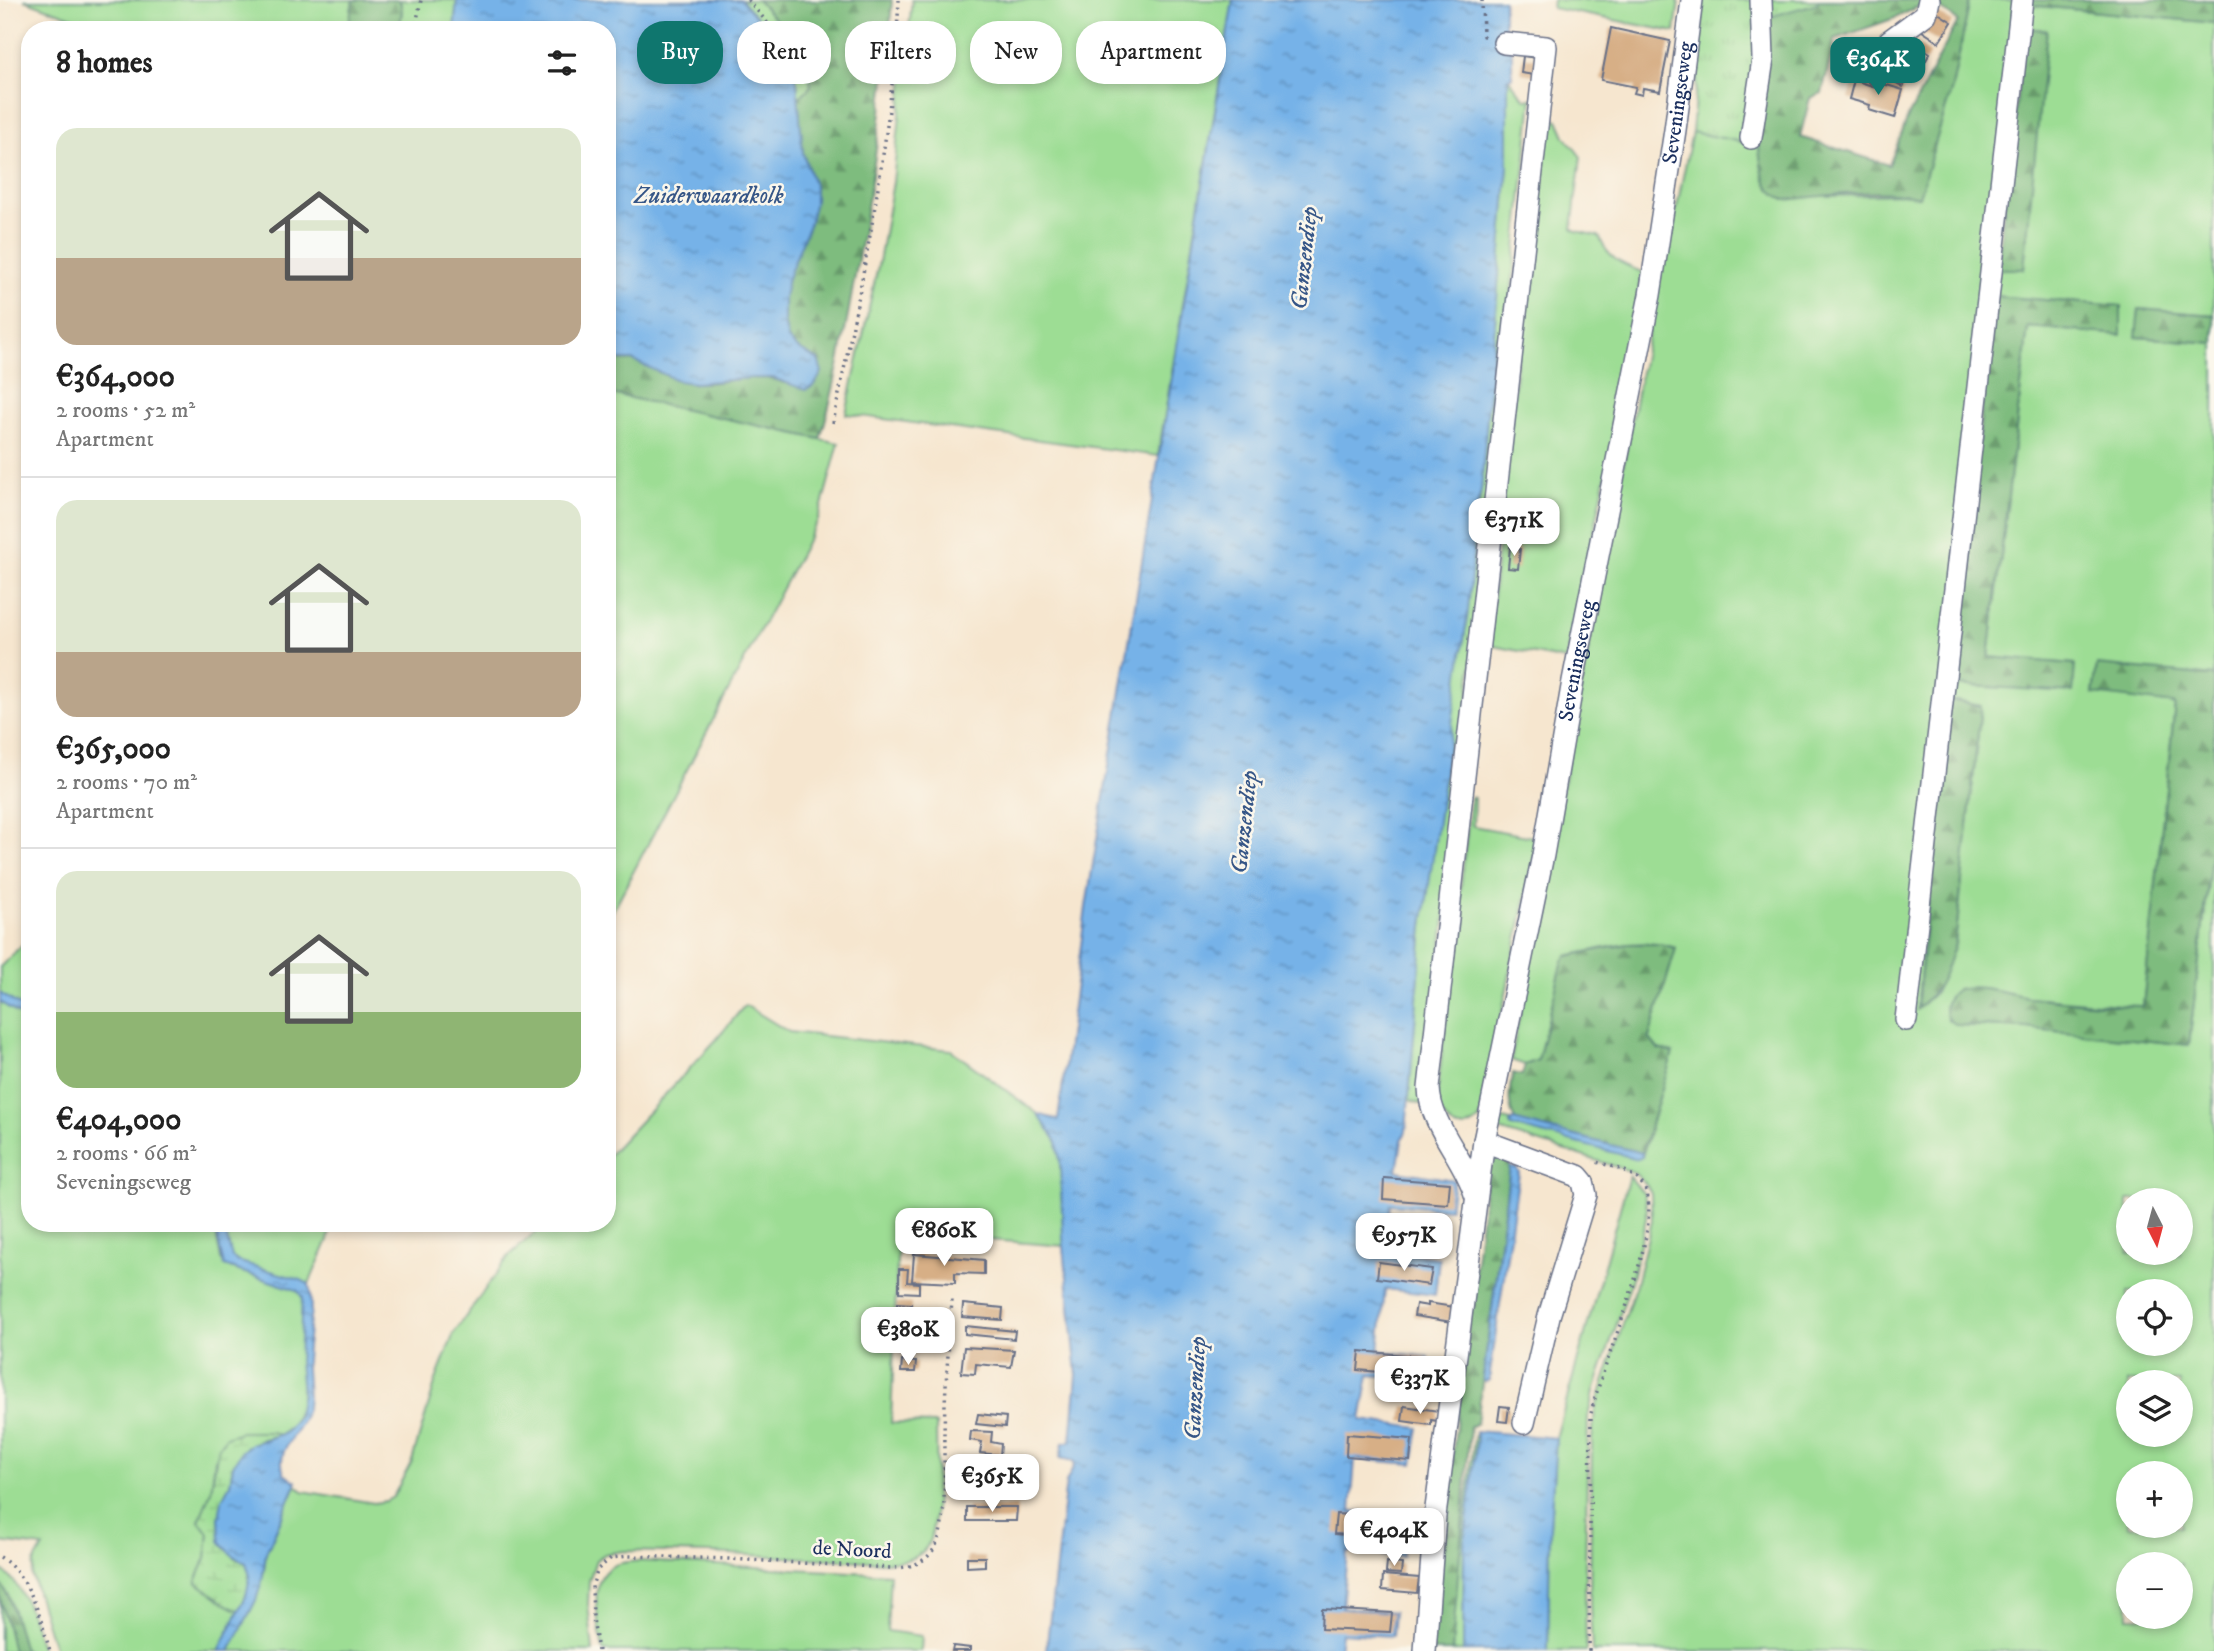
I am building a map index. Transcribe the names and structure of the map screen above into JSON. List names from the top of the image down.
{
  "streets": {
    "street": ["Seveningseweg"],
    "path": ["de Noord"]
  },
  "water": ["Zuiderwaardkolk", "Ganzendiep"],
  "north": "bottom",
  "page": {
    "chip": [
      "Buy",
      "Rent",
      "Filters",
      "New",
      "Apartment"
    ],
    "heading": "8 homes",
    "price": [
      "€364K",
      "€371K",
      "€860K",
      "€957K",
      "€380K",
      "€337K",
      "€365K",
      "€404K"
    ],
    "list": [
      {
        "name": "€364,000",
        "note": "2 rooms · 52 m² · Apartment"
      },
      {
        "name": "€365,000",
        "note": "2 rooms · 70 m² · Apartment"
      },
      {
        "name": "€404,000",
        "note": "2 rooms · 66 m² · Seveningseweg"
      }
    ],
    "map_buttons": ["+", "−"]
  }
}
